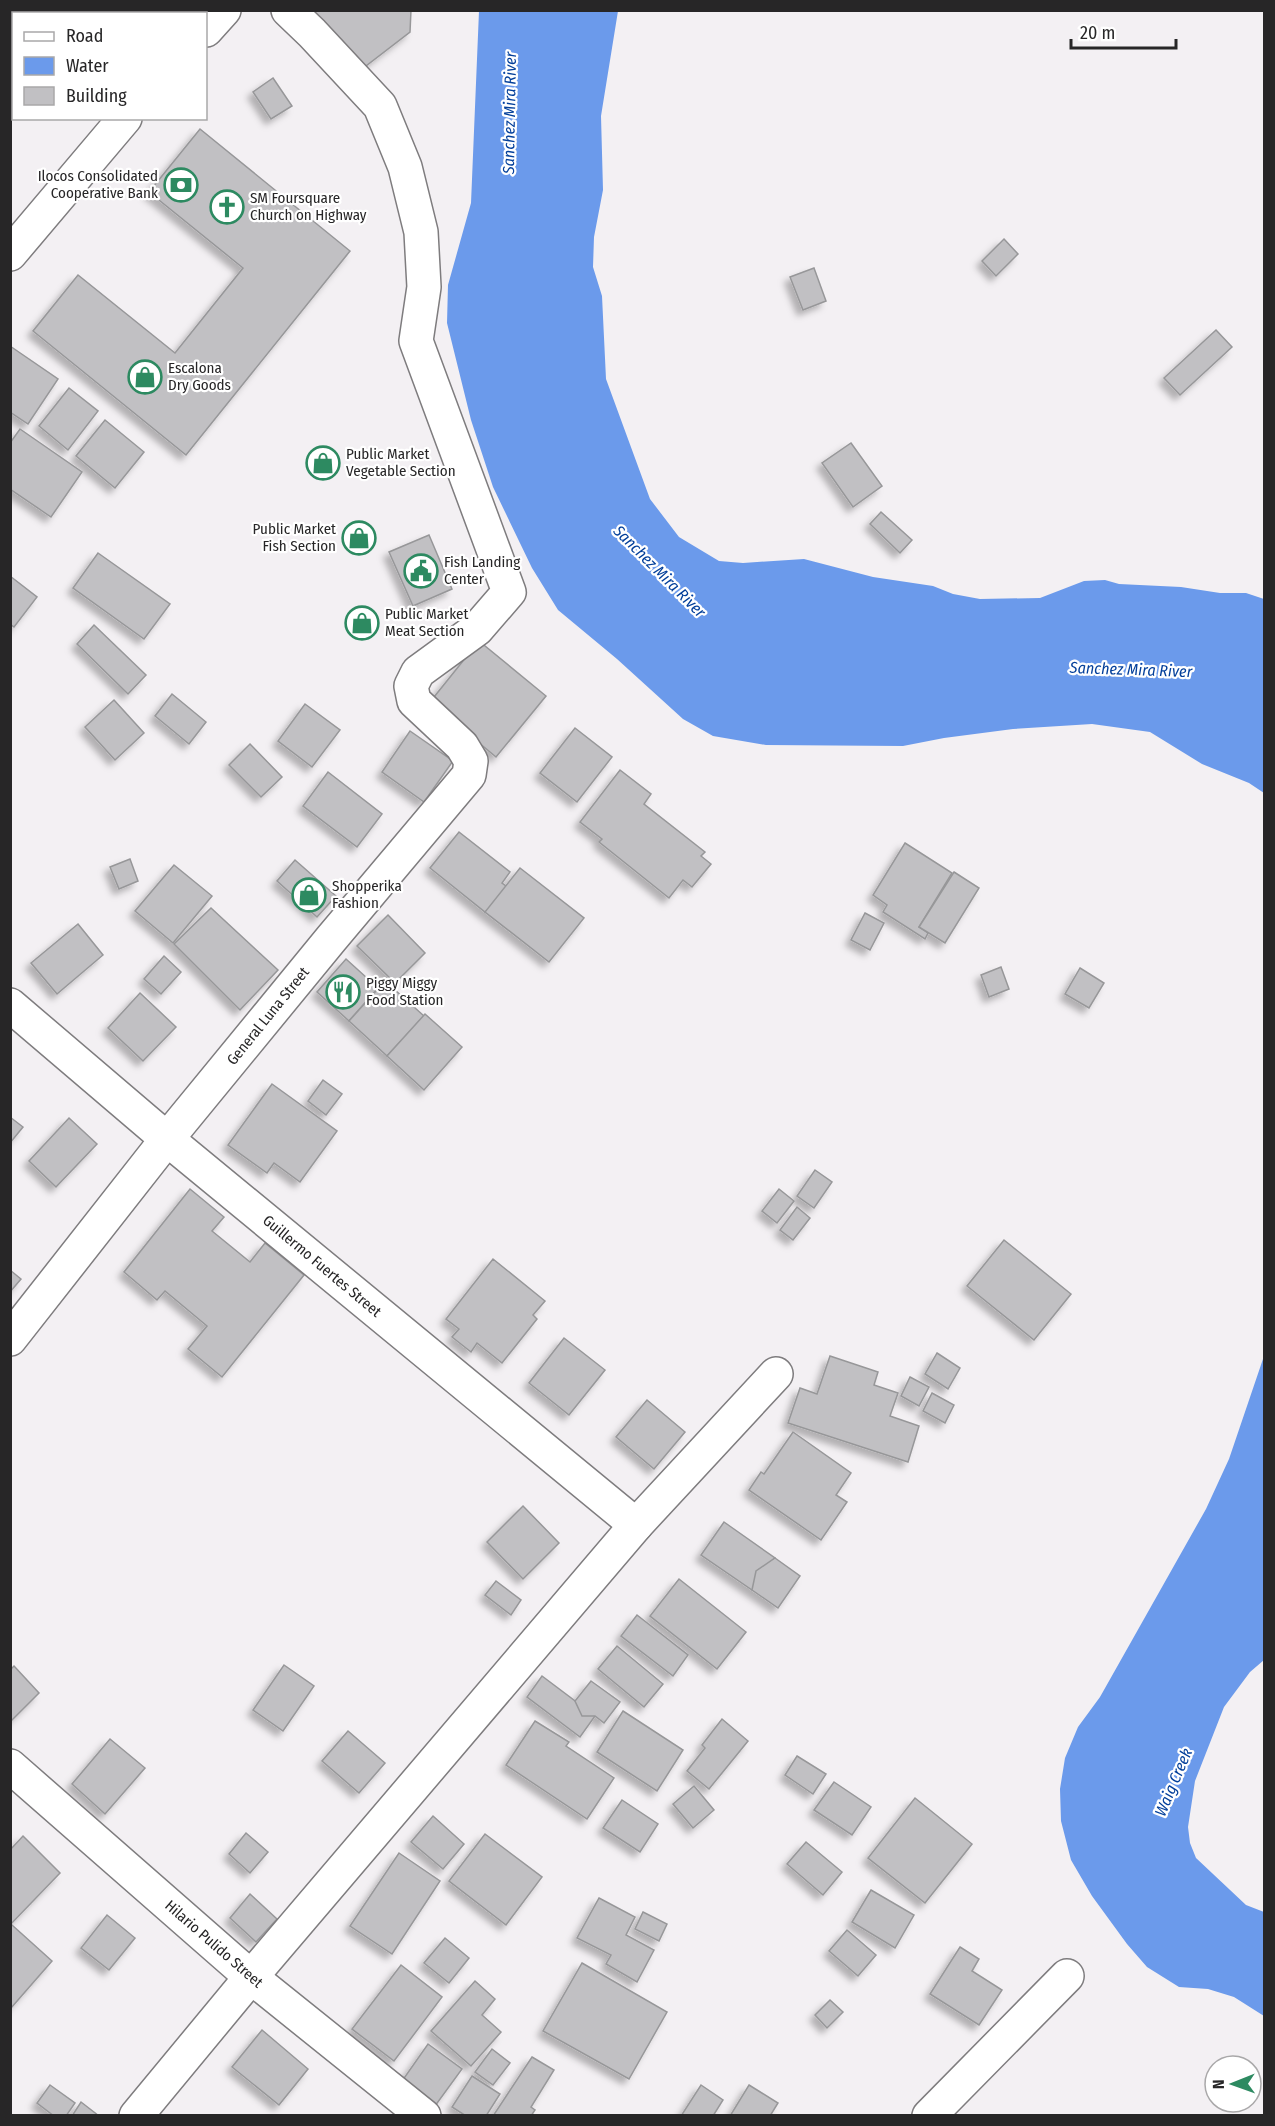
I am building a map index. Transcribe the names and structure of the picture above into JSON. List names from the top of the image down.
{
  "streets": {
    "main road": ["General Luna Street", "Guillermo Fuertes Street", "Hilario Pulido Street"]
  },
  "crossings": [
    ["General Luna Street", "Guillermo Fuertes Street"]
  ],
  "water": ["Sanchez Mira River", "Waig Creek"],
  "places": {
    "bank": ["Ilocos Consolidated Cooperative Bank"],
    "church": ["SM Foursquare Church on Highway"],
    "shop": [
      "Escalona Dry Goods",
      "Public Market Vegetable Section",
      "Public Market Fish Section",
      "Public Market Meat Section",
      "Shopperika Fashion"
    ],
    "public building": ["Fish Landing Center"],
    "restaurant": ["Piggy Miggy Food Station"]
  },
  "legend": ["Road", "Water", "Building"],
  "scale_bar": "20 m",
  "north": "left"
}
